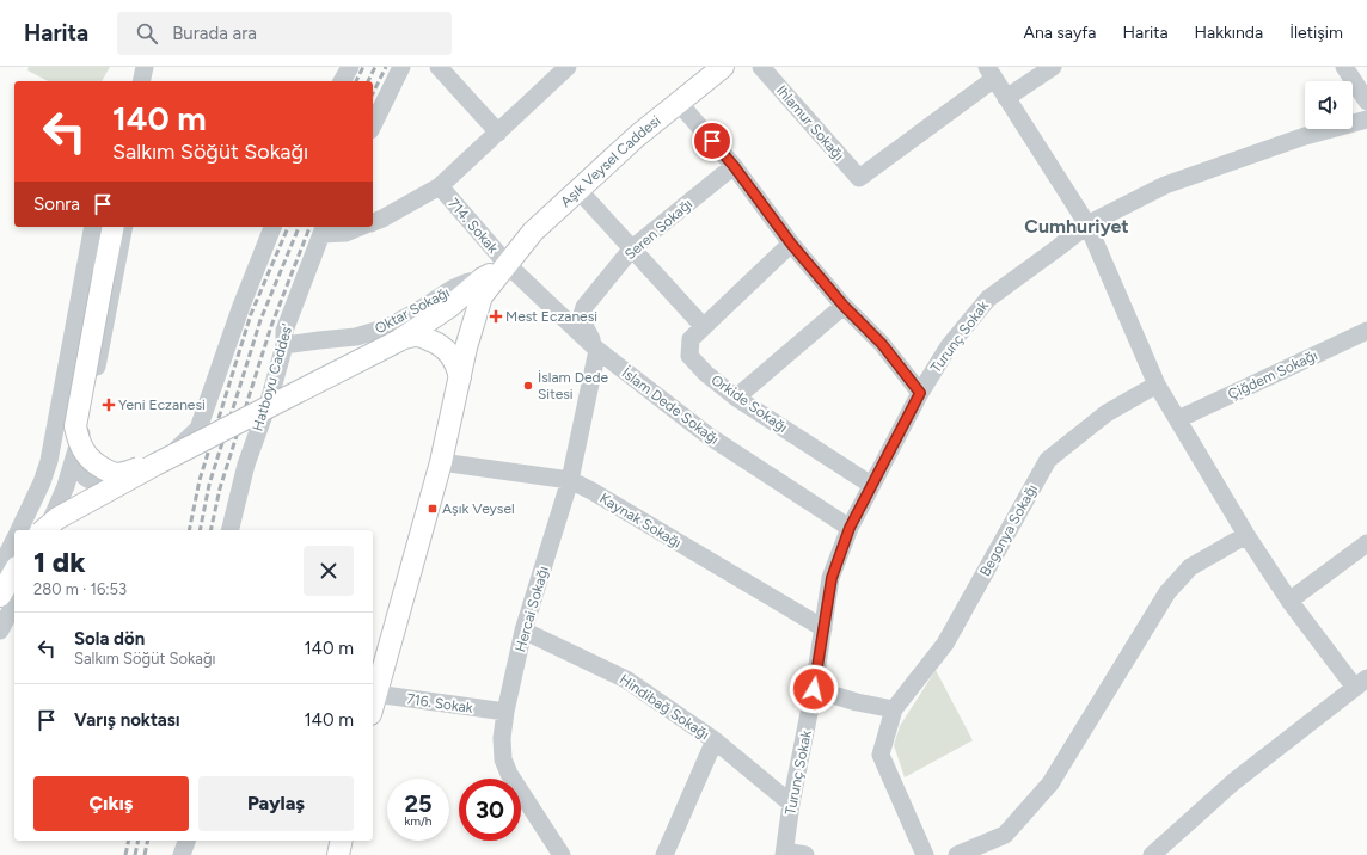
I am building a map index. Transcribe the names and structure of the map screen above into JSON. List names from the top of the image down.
{
  "streets": {
    "main road": ["Aşık Veysel Caddesi"],
    "street": [
      "Ihlamur Sokağı",
      "714. Sokak",
      "Seren Sokağı",
      "Oktar Sokağı",
      "Turunç Sokak",
      "Çiğdem Sokağı",
      "Hatboyu Caddes'",
      "Orkide Sokağı",
      "İslam Dede Sokağı",
      "Kaynak Sokağı",
      "Begonya Sokağı",
      "Hercai Sokağı",
      "716. Sokak",
      "Hindibağ Sokağı"
    ]
  },
  "crossings": [
    ["Aşık Veysel Caddesi", "714. Sokak"],
    ["Aşık Veysel Caddesi", "İslam Dede Sokağı"],
    ["Aşık Veysel Caddesi", "Kaynak Sokağı"],
    ["Aşık Veysel Caddesi", "716. Sokak"],
    ["714. Sokak", "İslam Dede Sokağı"],
    ["Seren Sokağı", "İslam Dede Sokağı"],
    ["Seren Sokağı", "Hercai Sokağı"],
    ["Oktar Sokağı", "Hatboyu Caddes'"],
    ["Turunç Sokak", "Orkide Sokağı"],
    ["Turunç Sokak", "İslam Dede Sokağı"],
    ["Turunç Sokak", "Kaynak Sokağı"],
    ["Turunç Sokak", "Hindibağ Sokağı"],
    ["İslam Dede Sokağı", "Hercai Sokağı"],
    ["Kaynak Sokağı", "Hercai Sokağı"],
    ["Hercai Sokağı", "716. Sokak"],
    ["Hercai Sokağı", "Hindibağ Sokağı"]
  ],
  "districts": ["Cumhuriyet"],
  "places": {
    "health": ["Mest Eczanesi", "Yeni Eczanesi"],
    "other": ["İslam Dede Sitesi"],
    "transit": ["Aşık Veysel"]
  },
  "page": {
    "header": "Harita",
    "search": "Burada ara",
    "nav": [
      "Ana sayfa",
      "Harita",
      "Hakkında",
      "İletişim"
    ],
    "turn": ["140 m", "Salkım Söğüt Sokağı"],
    "then": "Sonra",
    "heading": ["1 dk", "280 m · 16:53"],
    "list": [
      {
        "name": "Sola dön",
        "note": "Salkım Söğüt Sokağı",
        "value": "140 m"
      },
      {
        "name": "Varış noktası",
        "value": "140 m"
      }
    ],
    "buttons": ["Çıkış", "Paylaş"],
    "speed": "25 km/h",
    "limit": "30"
  }
}
